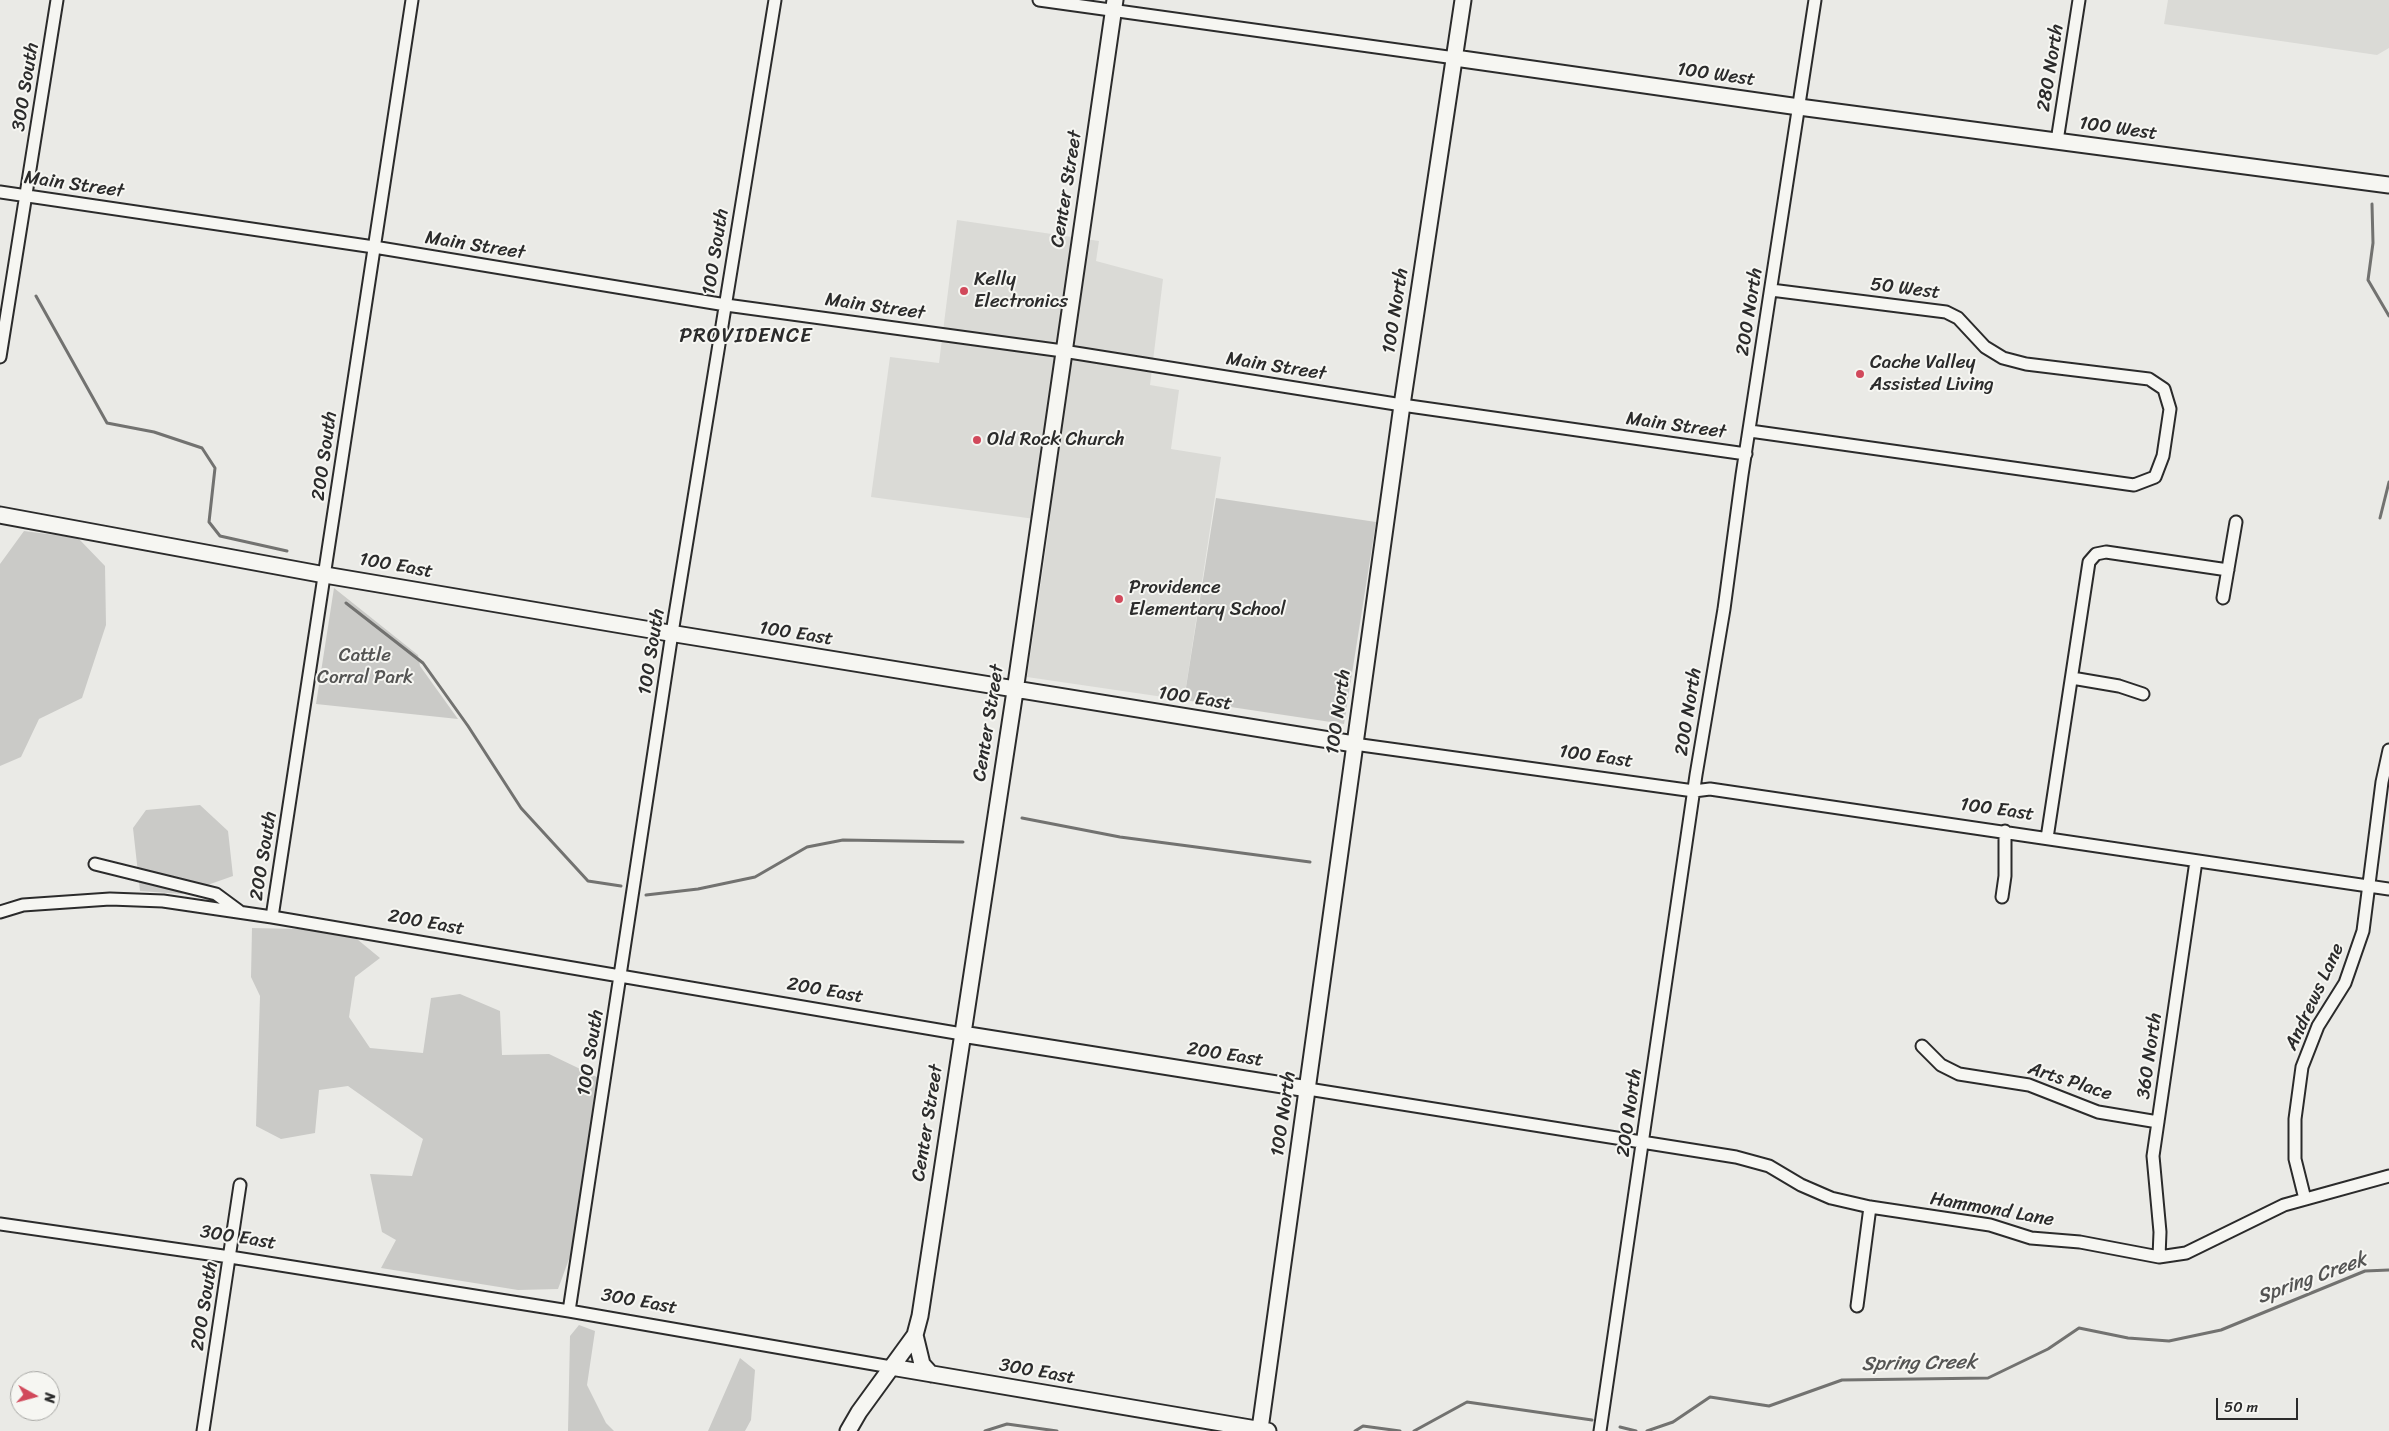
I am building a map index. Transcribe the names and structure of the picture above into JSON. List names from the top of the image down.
{
  "streets": {
    "street": [
      "280 North",
      "100 West",
      "300 South",
      "Main Street",
      "Center Street",
      "100 South",
      "50 West",
      "100 North",
      "200 North",
      "200 South",
      "100 East",
      "200 East",
      "Andrews Lane",
      "360 North",
      "Arts Place",
      "Hammond Lane",
      "300 East"
    ]
  },
  "crossings": [
    ["280 North", "100 West"],
    ["100 West", "Center Street"],
    ["100 West", "100 North"],
    ["100 West", "200 North"],
    ["300 South", "Main Street"],
    ["Main Street", "Center Street"],
    ["Main Street", "100 South"],
    ["Main Street", "50 West"],
    ["Main Street", "100 North"],
    ["Main Street", "200 North"],
    ["Main Street", "200 South"],
    ["Center Street", "100 East"],
    ["Center Street", "200 East"],
    ["Center Street", "300 East"],
    ["100 South", "100 East"],
    ["100 South", "200 East"],
    ["100 South", "300 East"],
    ["50 West", "200 North"],
    ["100 North", "100 East"],
    ["100 North", "200 East"],
    ["100 North", "300 East"],
    ["200 North", "100 East"],
    ["200 North", "200 East"],
    ["200 North", "Hammond Lane"],
    ["200 South", "100 East"],
    ["200 South", "200 East"],
    ["200 South", "300 East"],
    ["100 East", "Andrews Lane"],
    ["100 East", "360 North"],
    ["200 East", "Hammond Lane"],
    ["Andrews Lane", "Hammond Lane"],
    ["360 North", "Arts Place"],
    ["360 North", "Hammond Lane"]
  ],
  "districts": ["PROVIDENCE"],
  "water": ["Spring Creek"],
  "parks": ["Cattle Corral Park"],
  "places": [
    "Kelly Electronics",
    "Cache Valley Assisted Living",
    "Old Rock Church",
    "Providence Elementary School"
  ],
  "scale_bar": "50 m",
  "north": "right"
}
